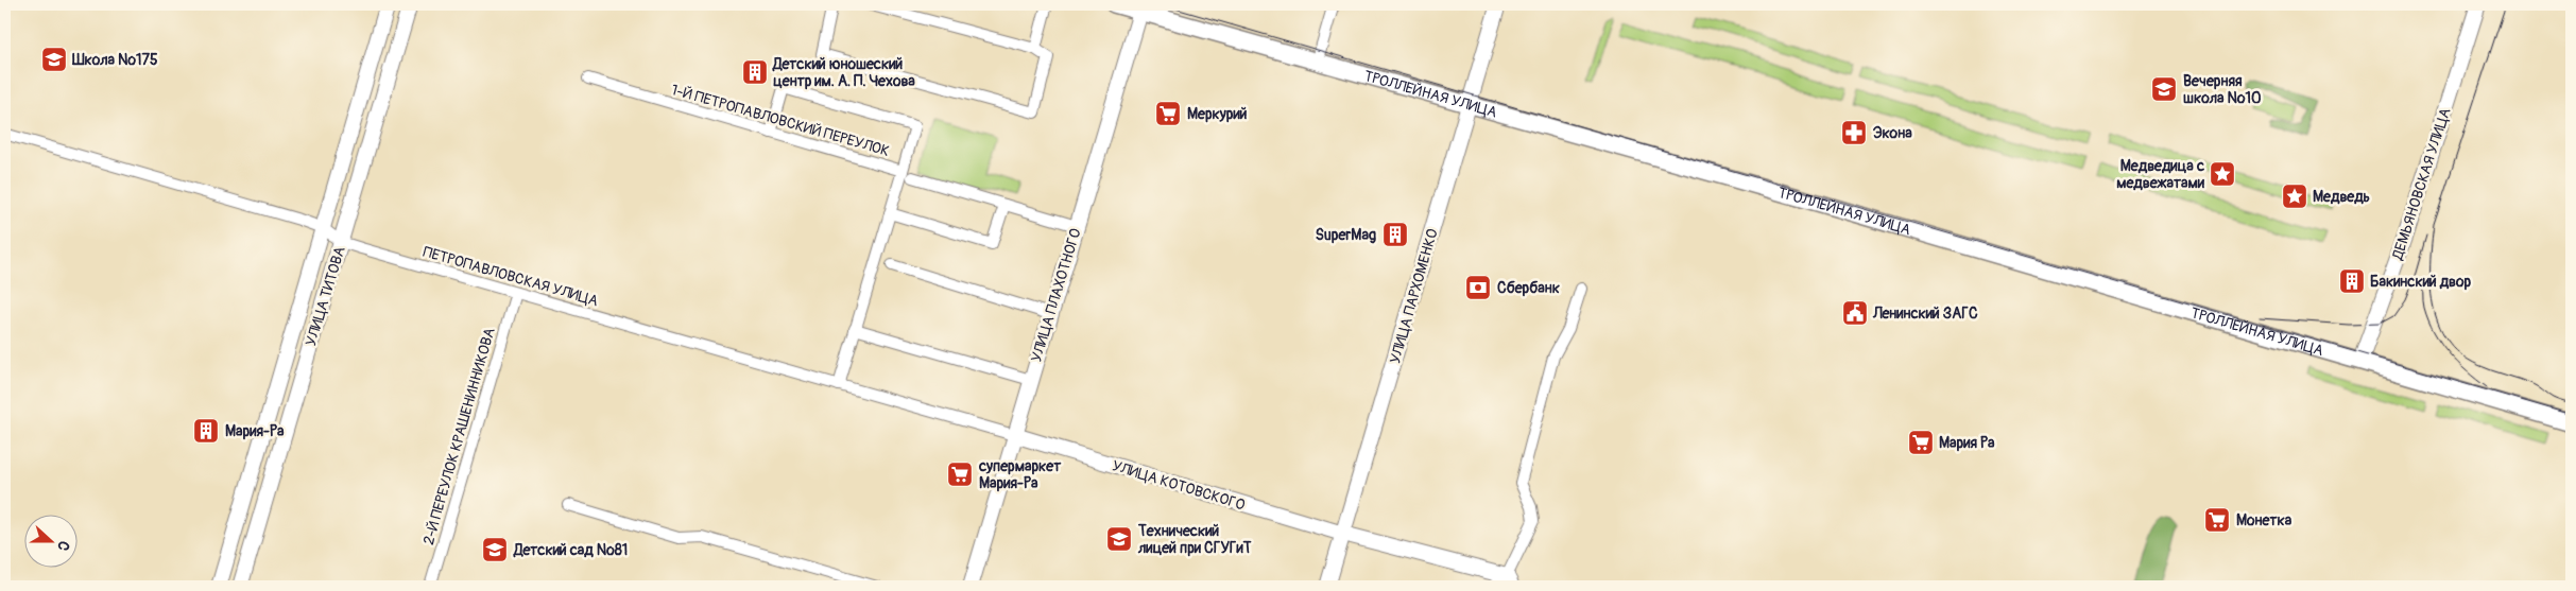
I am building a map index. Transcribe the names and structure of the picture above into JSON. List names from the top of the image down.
{
  "streets": {
    "main road": ["ТРОЛЛЕЙНАЯ УЛИЦА"],
    "street": [
      "1-Й ПЕТРОПАВЛОВСКИЙ ПЕРЕУЛОК",
      "ДЕМЬЯНОВСКАЯ УЛИЦА",
      "ПЕТРОПАВЛОВСКАЯ УЛИЦА",
      "УЛИЦА ПЛАХОТНОГО",
      "УЛИЦА ТИТОВА",
      "УЛИЦА ПАРХОМЕНКО",
      "2-Й ПЕРЕУЛОК КРАШЕНИННИКОВА",
      "УЛИЦА КОТОВСКОГО"
    ]
  },
  "crossings": [
    ["ТРОЛЛЕЙНАЯ УЛИЦА", "ДЕМЬЯНОВСКАЯ УЛИЦА"],
    ["ТРОЛЛЕЙНАЯ УЛИЦА", "УЛИЦА ПЛАХОТНОГО"],
    ["ТРОЛЛЕЙНАЯ УЛИЦА", "УЛИЦА ПАРХОМЕНКО"],
    ["1-Й ПЕТРОПАВЛОВСКИЙ ПЕРЕУЛОК", "ПЕТРОПАВЛОВСКАЯ УЛИЦА"],
    ["1-Й ПЕТРОПАВЛОВСКИЙ ПЕРЕУЛОК", "УЛИЦА ПЛАХОТНОГО"],
    ["ПЕТРОПАВЛОВСКАЯ УЛИЦА", "УЛИЦА ПЛАХОТНОГО"],
    ["ПЕТРОПАВЛОВСКАЯ УЛИЦА", "УЛИЦА ТИТОВА"],
    ["ПЕТРОПАВЛОВСКАЯ УЛИЦА", "2-Й ПЕРЕУЛОК КРАШЕНИННИКОВА"],
    ["ПЕТРОПАВЛОВСКАЯ УЛИЦА", "УЛИЦА КОТОВСКОГО"],
    ["УЛИЦА ПЛАХОТНОГО", "УЛИЦА КОТОВСКОГО"],
    ["УЛИЦА ПАРХОМЕНКО", "УЛИЦА КОТОВСКОГО"]
  ],
  "places": {
    "school or university": [
      "Школа №175",
      "Вечерняя школа №10",
      "Технический лицей при СГУГиТ",
      "Детский сад №81"
    ],
    "building": [
      "Детский юношеский центр им. А. П. Чехова",
      "SuperMag",
      "Бакинский двор",
      "Мария-Ра"
    ],
    "supermarket": [
      "Меркурий",
      "Мария Ра",
      "супермаркет Мария-Ра",
      "Монетка"
    ],
    "pharmacy": ["Экона"],
    "place": ["Медведица с медвежатами", "Медведь"],
    "bank": ["Сбербанк"],
    "public building": ["Ленинский ЗАГС"]
  },
  "north": "right"
}
